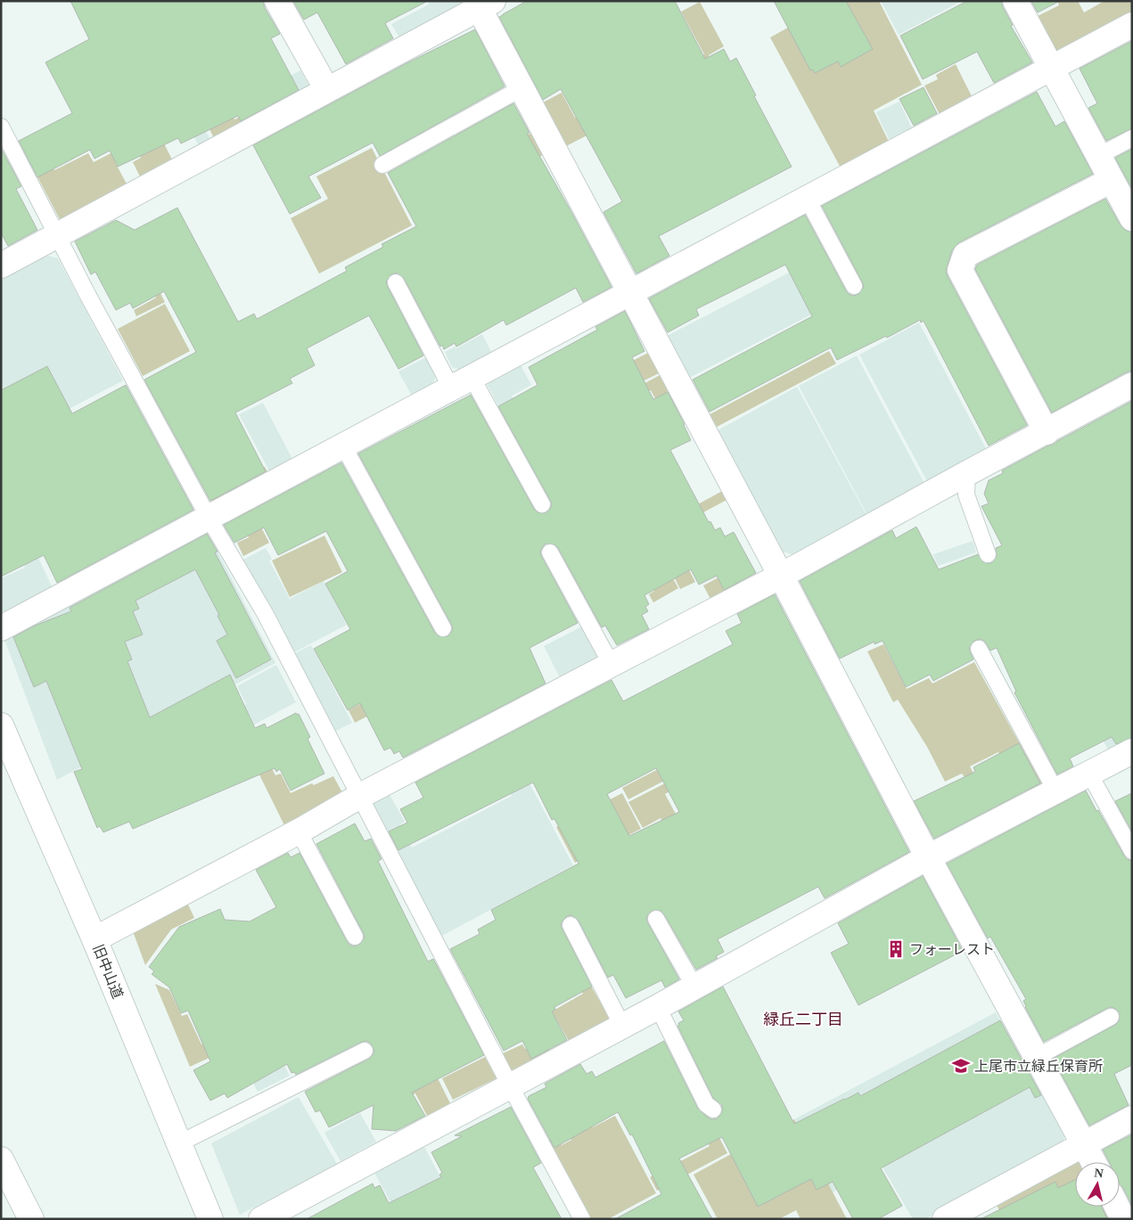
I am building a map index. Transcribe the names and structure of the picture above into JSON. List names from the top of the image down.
{
  "streets": {
    "street": ["旧中山道"]
  },
  "districts": ["緑丘二丁目"],
  "places": {
    "building": ["フォーレスト"],
    "school or university": ["上尾市立緑丘保育所"]
  },
  "north": "top"
}
